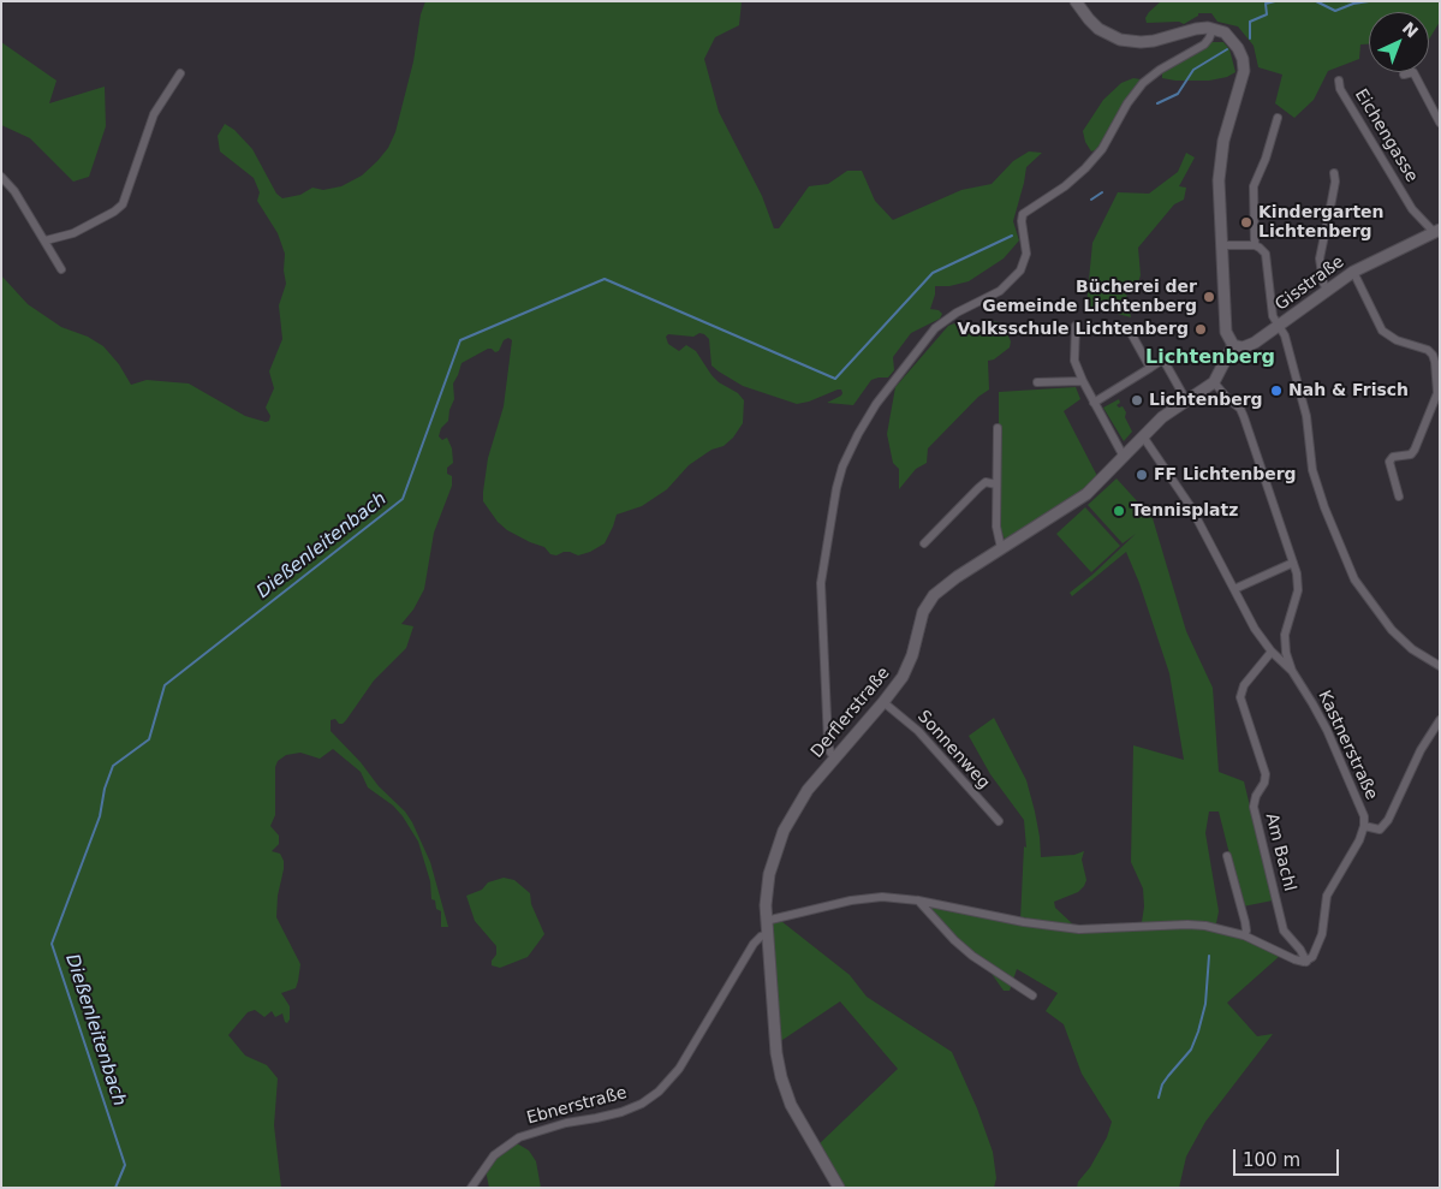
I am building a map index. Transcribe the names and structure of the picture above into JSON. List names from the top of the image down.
{
  "streets": {
    "street": [
      "Eichengasse",
      "Gisstraße",
      "Derflerstraße",
      "Kastnerstraße",
      "Sonnenweg",
      "Am Bachl",
      "Ebnerstraße"
    ]
  },
  "crossings": [
    ["Eichengasse", "Gisstraße"],
    ["Gisstraße", "Derflerstraße"],
    ["Derflerstraße", "Kastnerstraße"],
    ["Derflerstraße", "Sonnenweg"],
    ["Derflerstraße", "Ebnerstraße"],
    ["Kastnerstraße", "Am Bachl"]
  ],
  "districts": ["Lichtenberg"],
  "water": ["Dießenleitenbach"],
  "places": [
    "Kindergarten Lichtenberg",
    "Bücherei der Gemeinde Lichtenberg",
    "Volksschule Lichtenberg",
    "Nah & Frisch",
    "Lichtenberg",
    "FF Lichtenberg",
    "Tennisplatz"
  ],
  "scale_bar": "100 m",
  "north": "top right"
}
